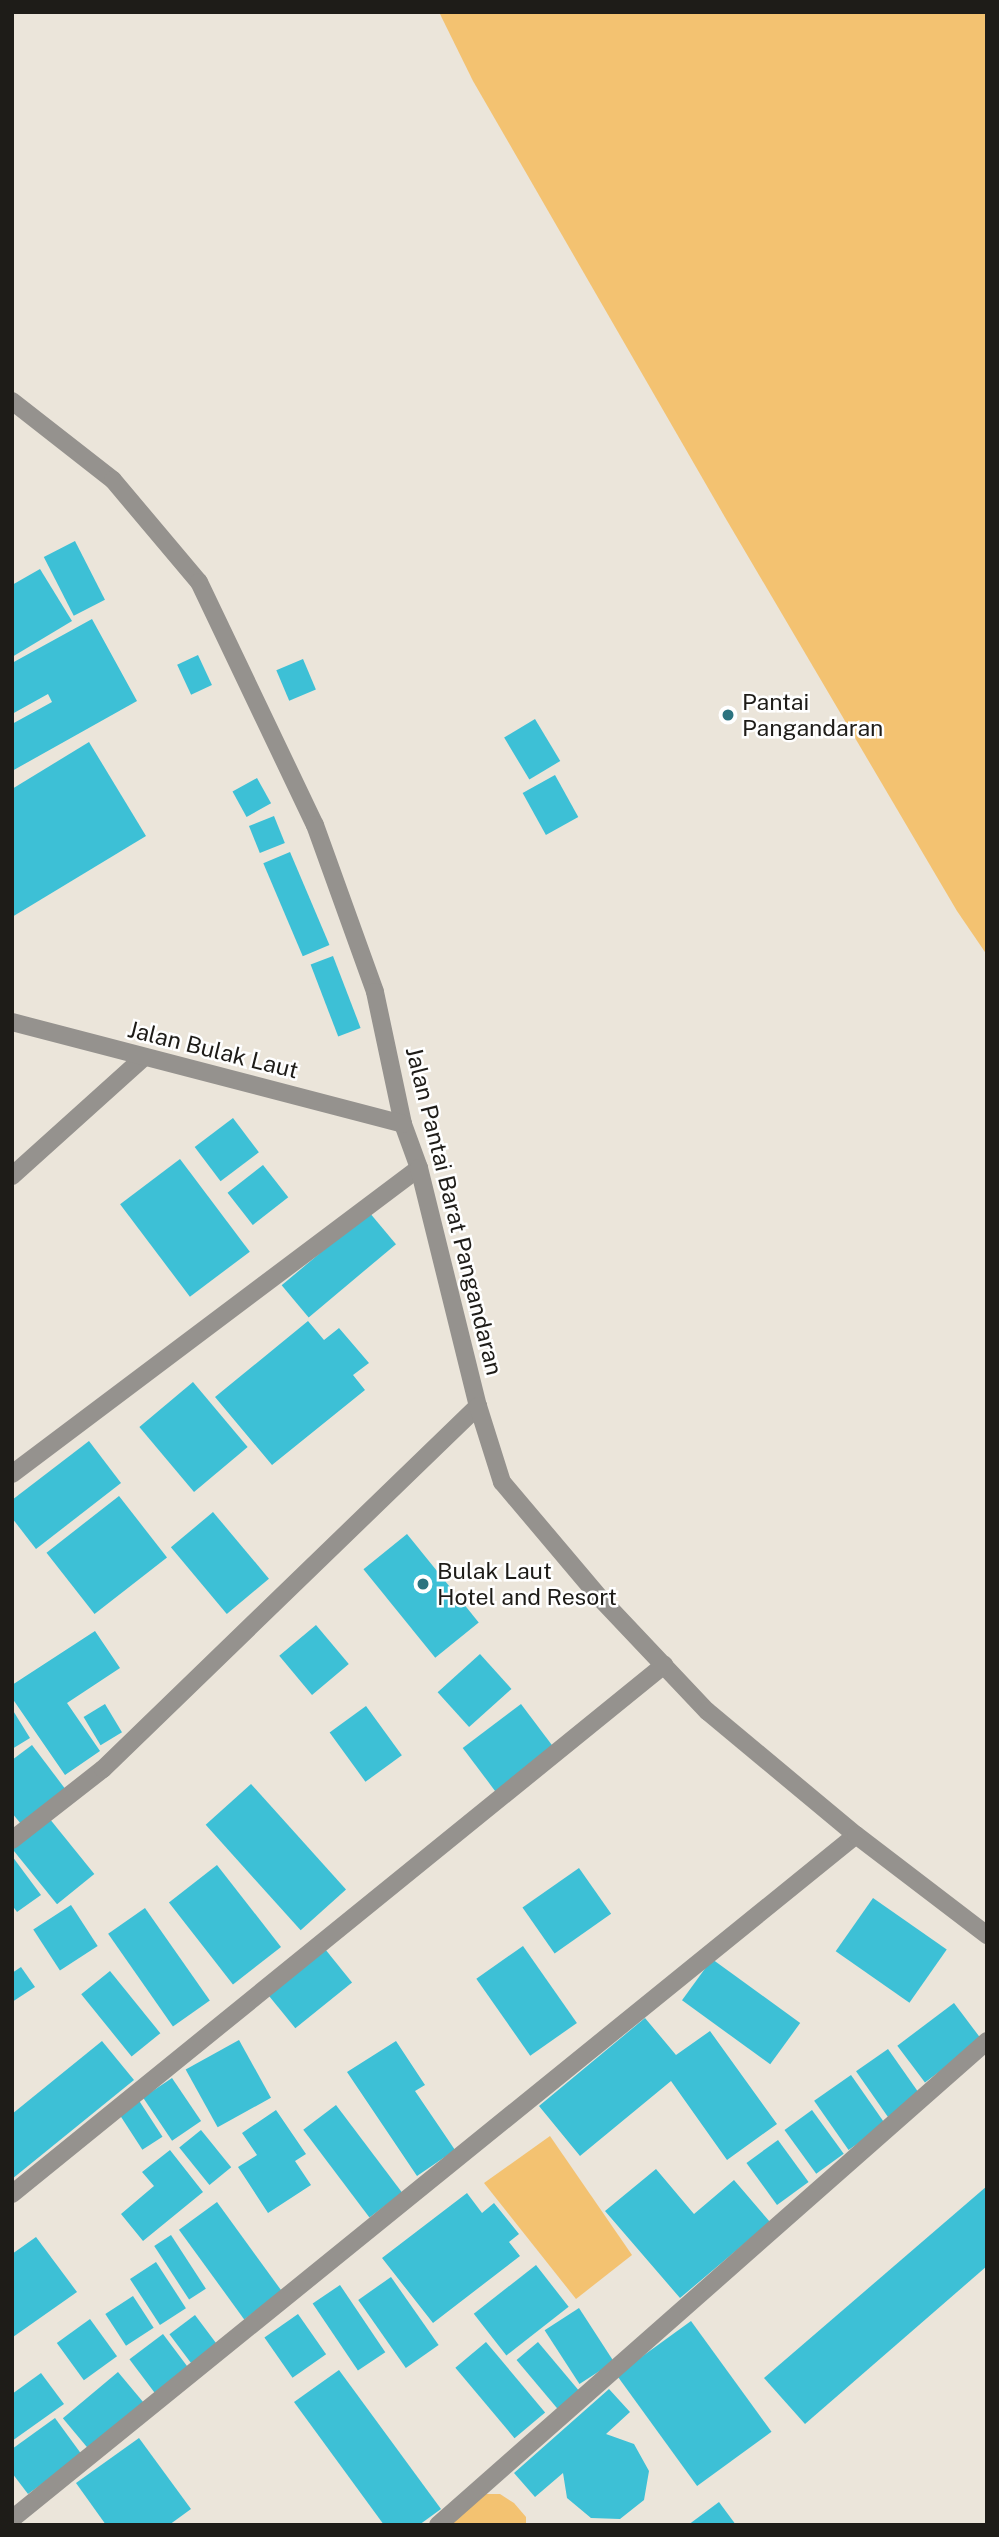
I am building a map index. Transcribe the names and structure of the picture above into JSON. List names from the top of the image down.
{
  "streets": {
    "street": ["Jalan Bulak Laut", "Jalan Pantai Barat Pangandaran"]
  },
  "crossings": [
    ["Jalan Bulak Laut", "Jalan Pantai Barat Pangandaran"]
  ],
  "places": ["Pantai Pangandaran", "Bulak Laut Hotel and Resort"]
}
